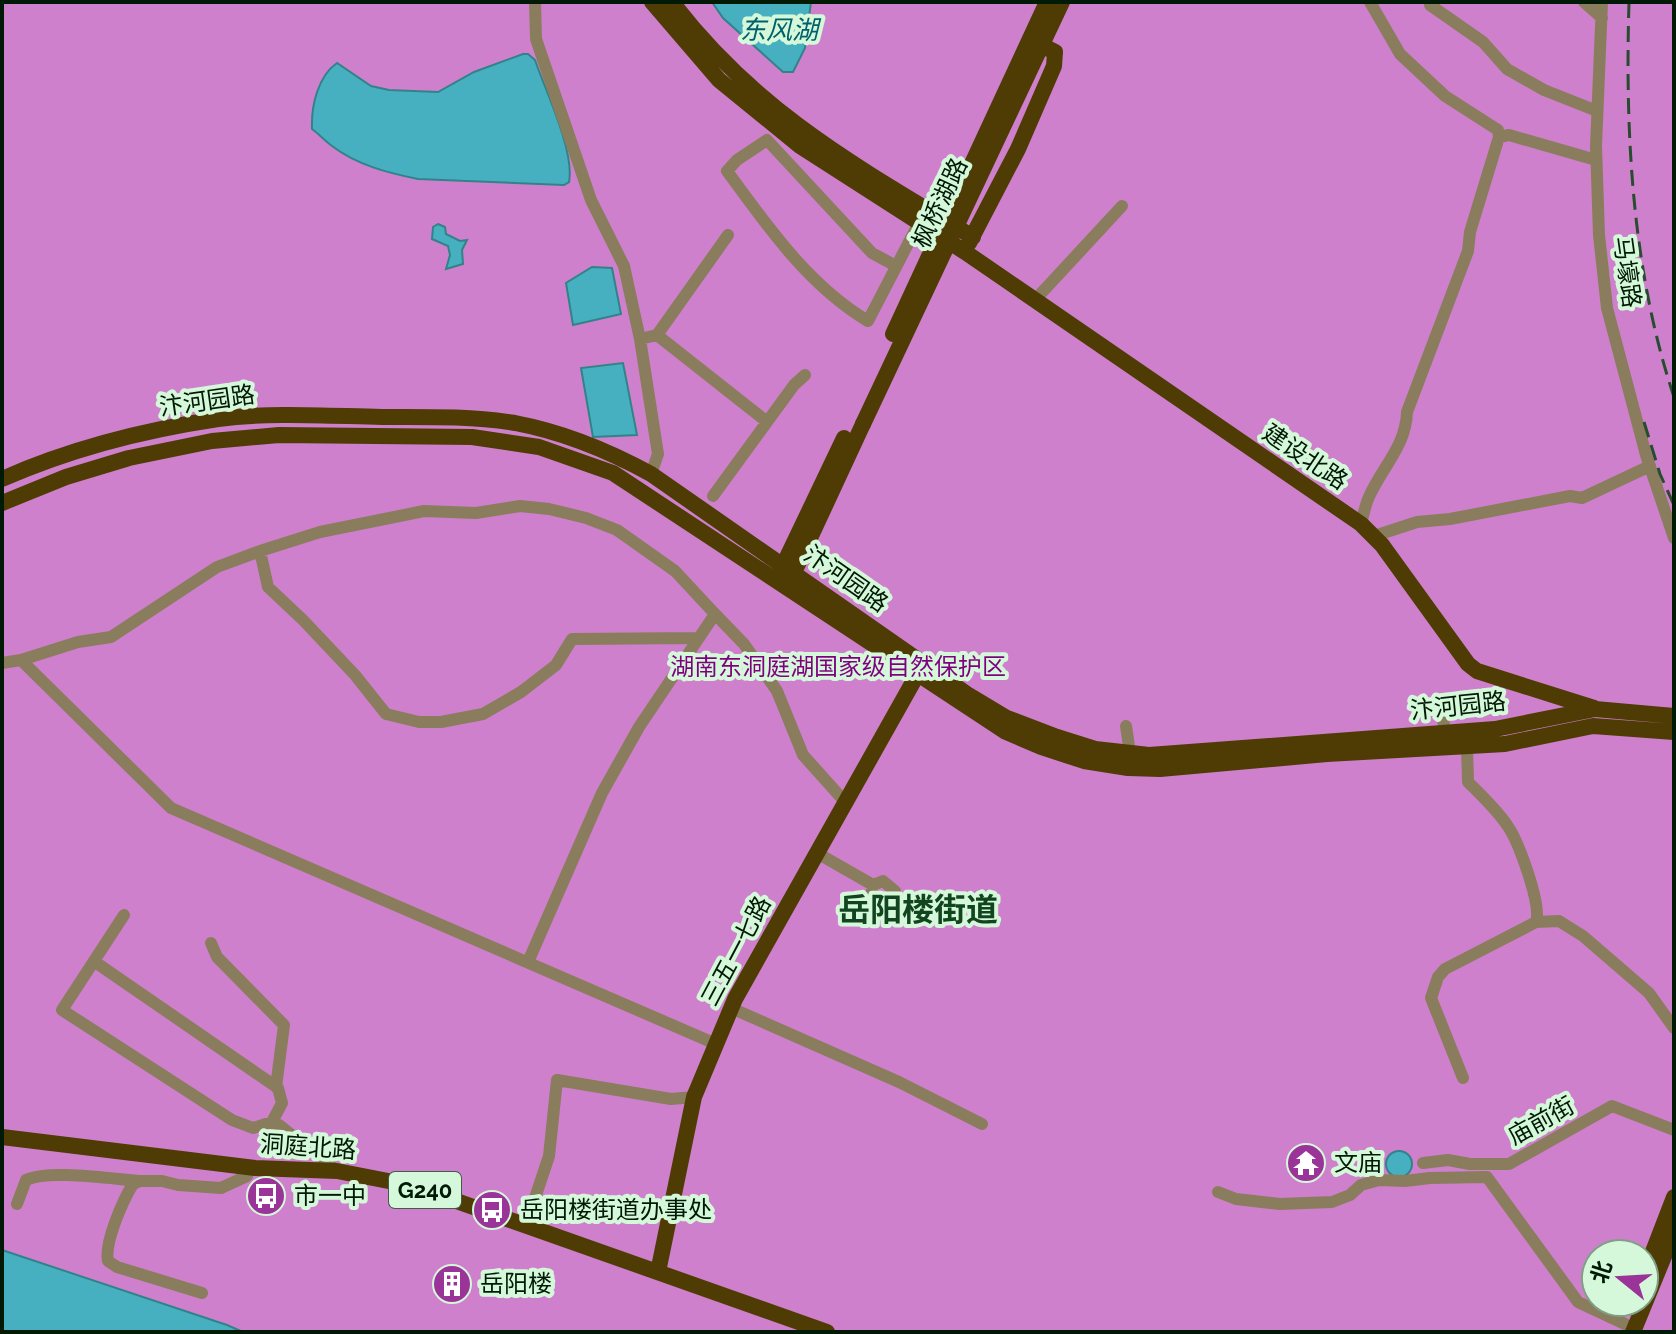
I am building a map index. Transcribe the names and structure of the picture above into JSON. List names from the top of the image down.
{
  "streets": {
    "main road": [
      "枫桥湖路",
      "汴河园路",
      "建设北路",
      "三五一七路",
      "洞庭北路",
      "G240"
    ],
    "street": ["马壕路", "庙前街"]
  },
  "crossings": [
    ["汴河园路", "建设北路"],
    ["汴河园路", "三五一七路"],
    ["三五一七路", "洞庭北路"]
  ],
  "districts": ["岳阳楼街道"],
  "water": ["东风湖"],
  "parks": ["湖南东洞庭湖国家级自然保护区"],
  "places": {
    "temple": ["文庙"],
    "bus stop": ["市一中", "岳阳楼街道办事处"],
    "building": ["岳阳楼"]
  },
  "north": "left"
}
